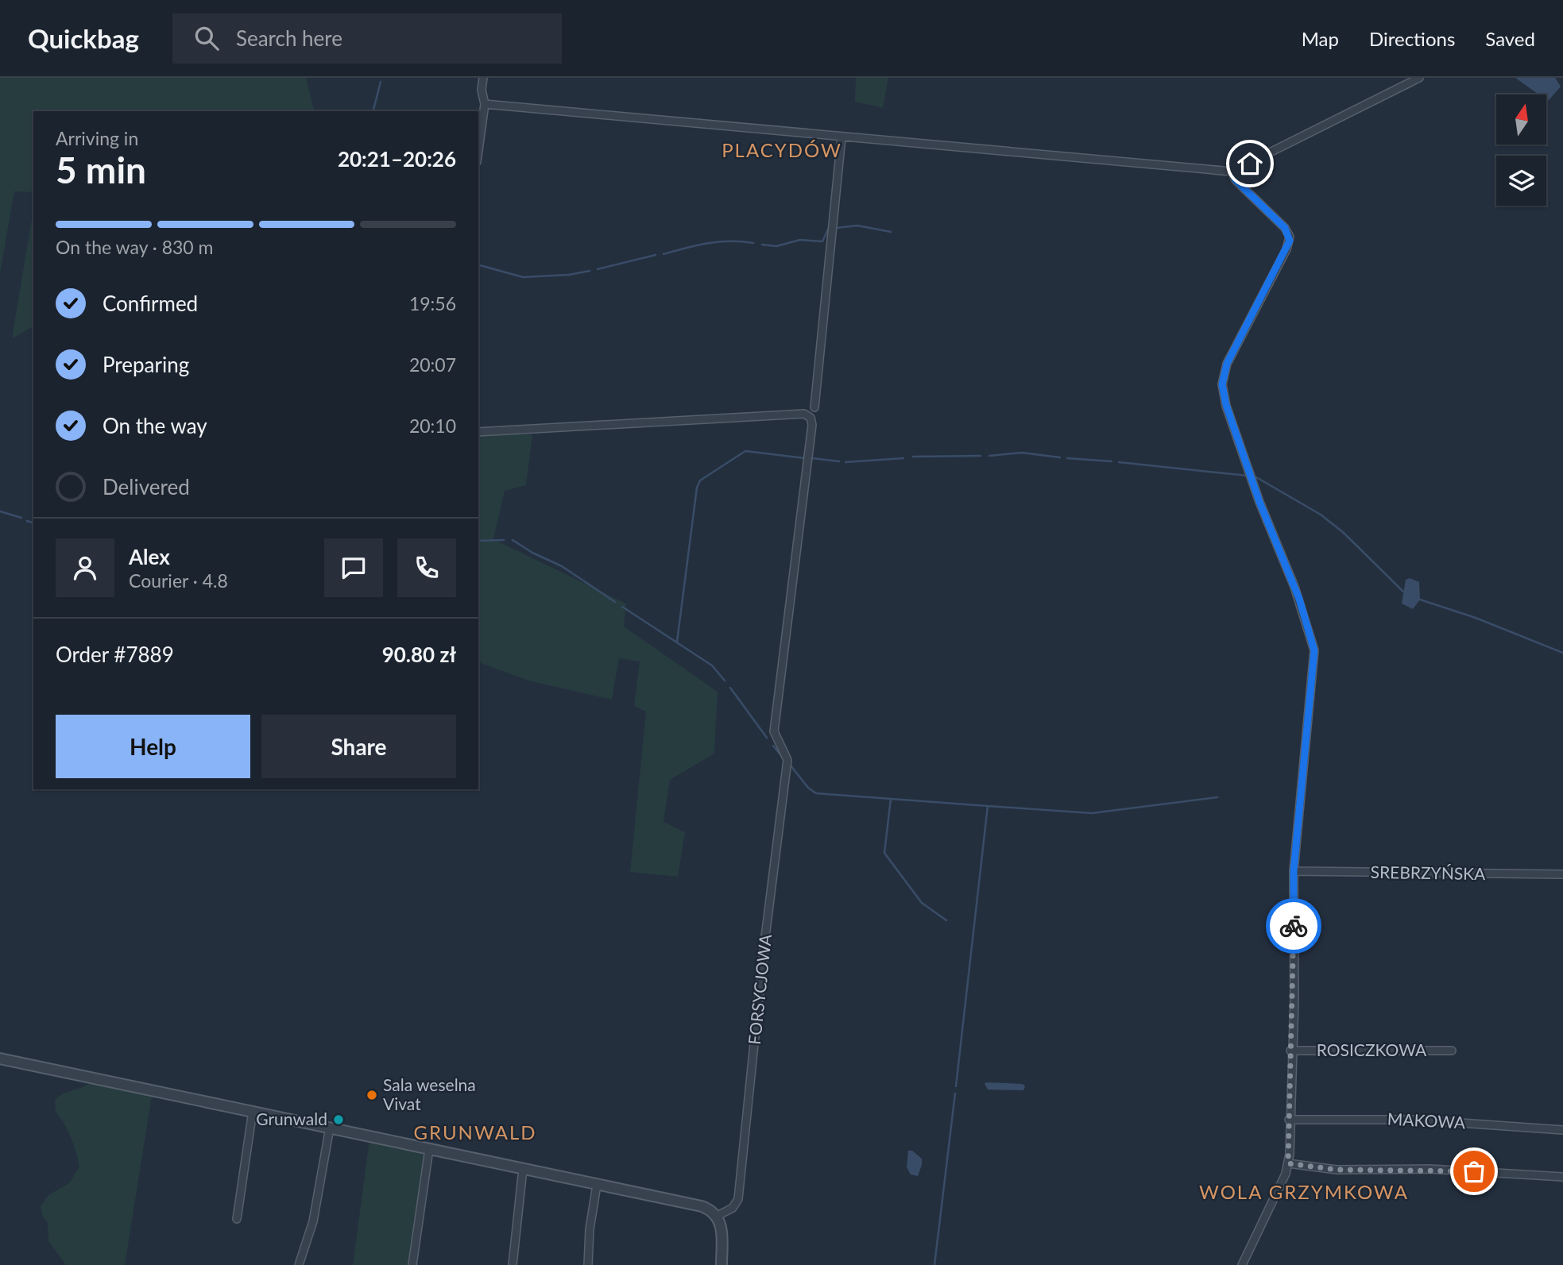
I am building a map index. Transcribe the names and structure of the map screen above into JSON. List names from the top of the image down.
{
  "streets": {
    "street": [
      "SREBRZYŃSKA",
      "FORSYCJOWA",
      "ROSICZKOWA",
      "MAKOWA"
    ]
  },
  "districts": ["PLACYDÓW", "GRUNWALD", "WOLA GRZYMKOWA"],
  "places": ["Sala weselna Vivat", "Grunwald"],
  "north": "top",
  "page": {
    "header": "Quickbag",
    "search": "Search here",
    "nav": ["Map", "Directions", "Saved"],
    "heading": ["5 min", "Arriving in", "20:21–20:26"],
    "panel": [
      "Alex",
      "Courier · 4.8",
      "Order #7889",
      "90.80 zł"
    ],
    "bar": "On the way · 830 m",
    "list": [
      ["Confirmed", "19:56"],
      ["Preparing", "20:07"],
      ["On the way", "20:10"],
      "Delivered"
    ],
    "buttons": ["Help", "Share"]
  }
}
